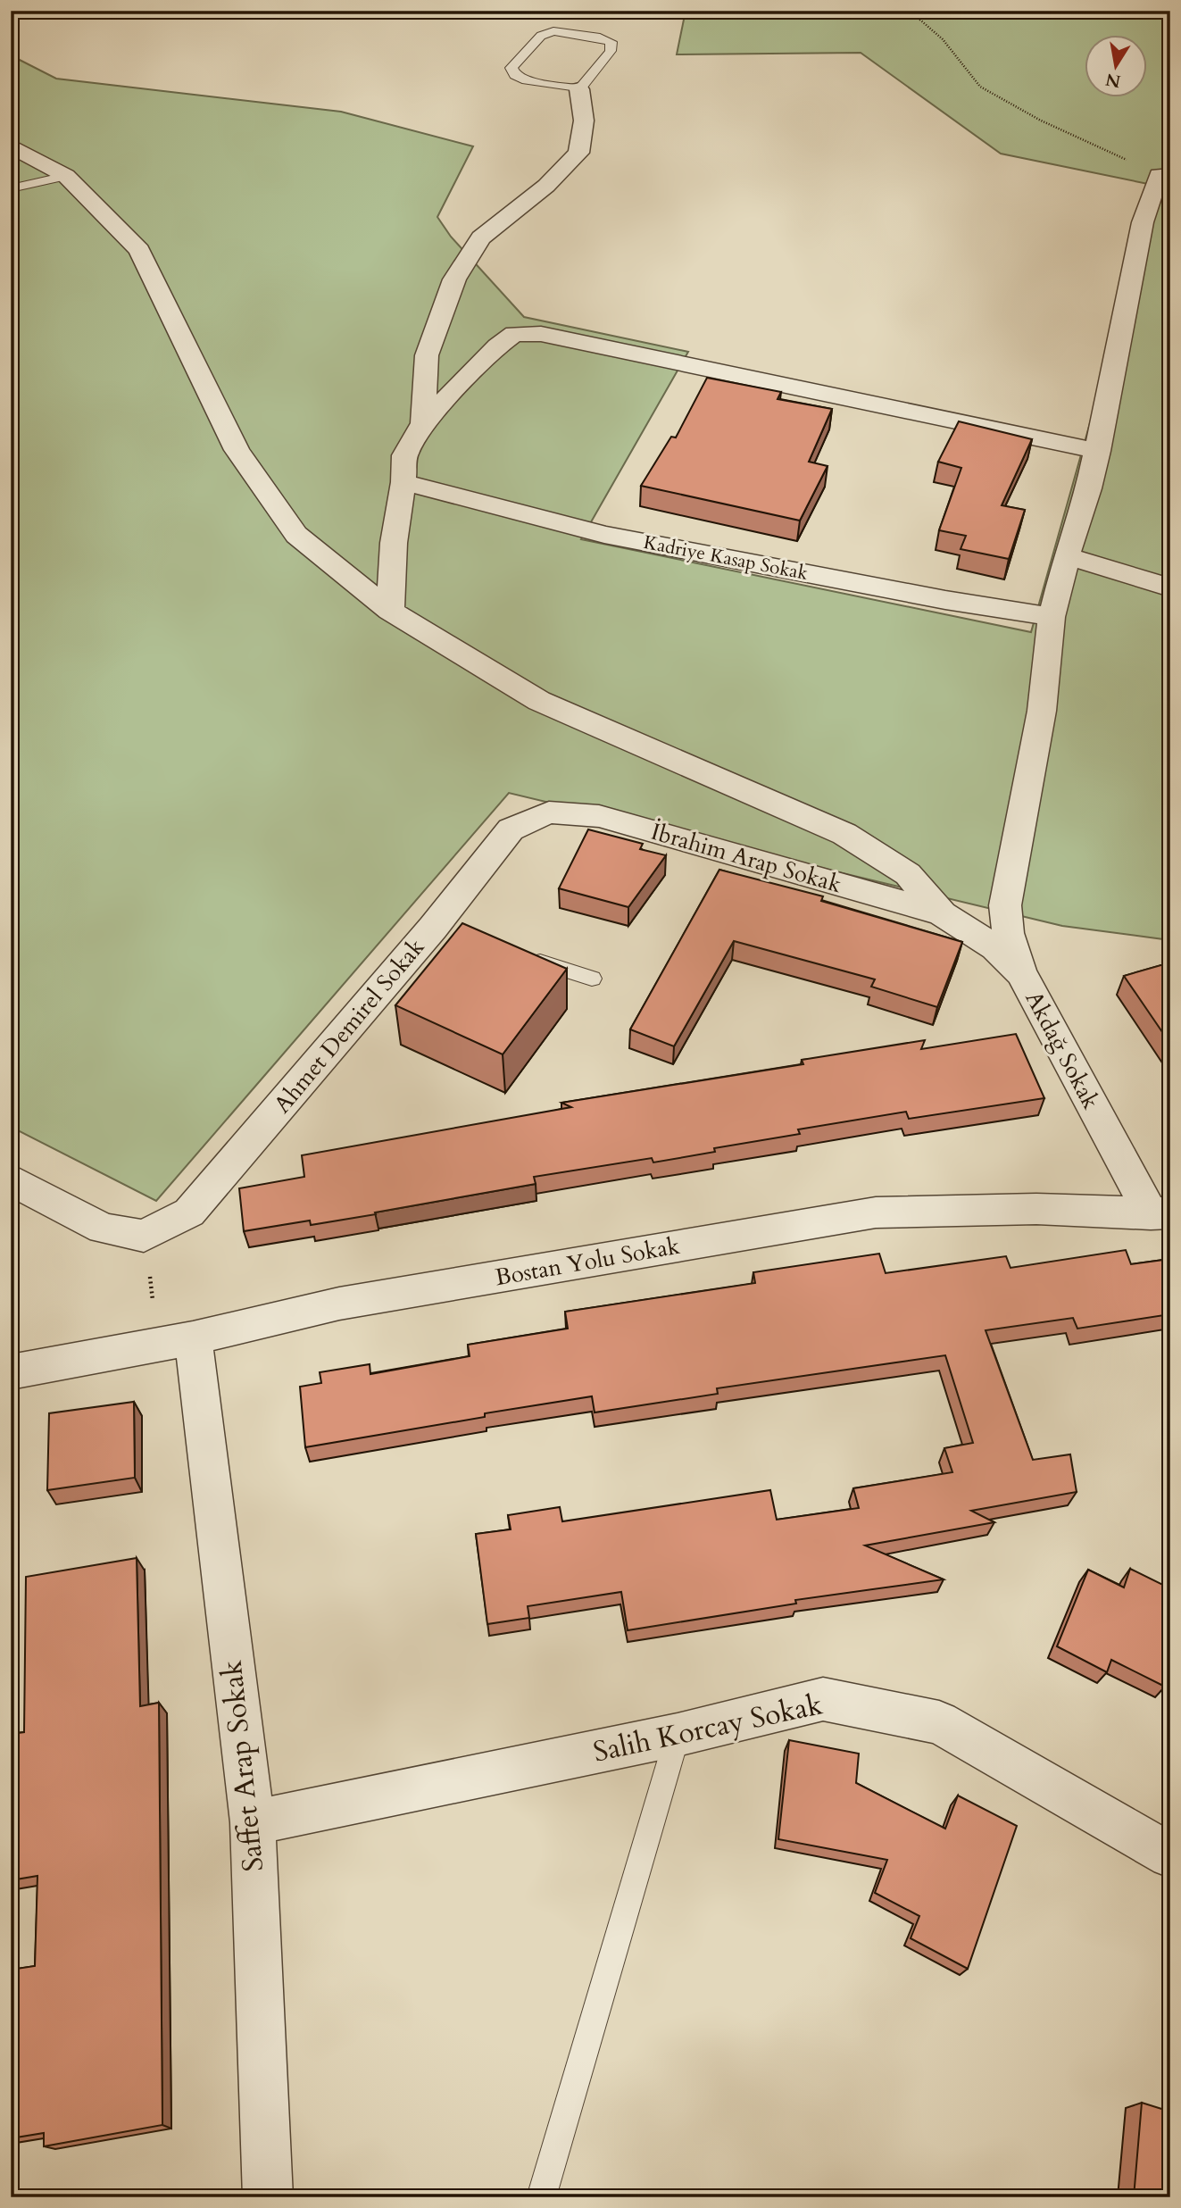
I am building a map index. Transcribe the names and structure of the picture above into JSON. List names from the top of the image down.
{
  "streets": {
    "street": [
      "Kadriye Kasap Sokak",
      "İbrahim Arap Sokak",
      "Ahmet Demirel Sokak",
      "Akdağ Sokak",
      "Bostan Yolu Sokak",
      "Salih Korcay Sokak",
      "Saffet Arap Sokak"
    ]
  },
  "crossings": [
    ["İbrahim Arap Sokak", "Ahmet Demirel Sokak"],
    ["İbrahim Arap Sokak", "Akdağ Sokak"],
    ["Akdağ Sokak", "Bostan Yolu Sokak"],
    ["Bostan Yolu Sokak", "Saffet Arap Sokak"],
    ["Salih Korcay Sokak", "Saffet Arap Sokak"]
  ],
  "north": "bottom"
}
